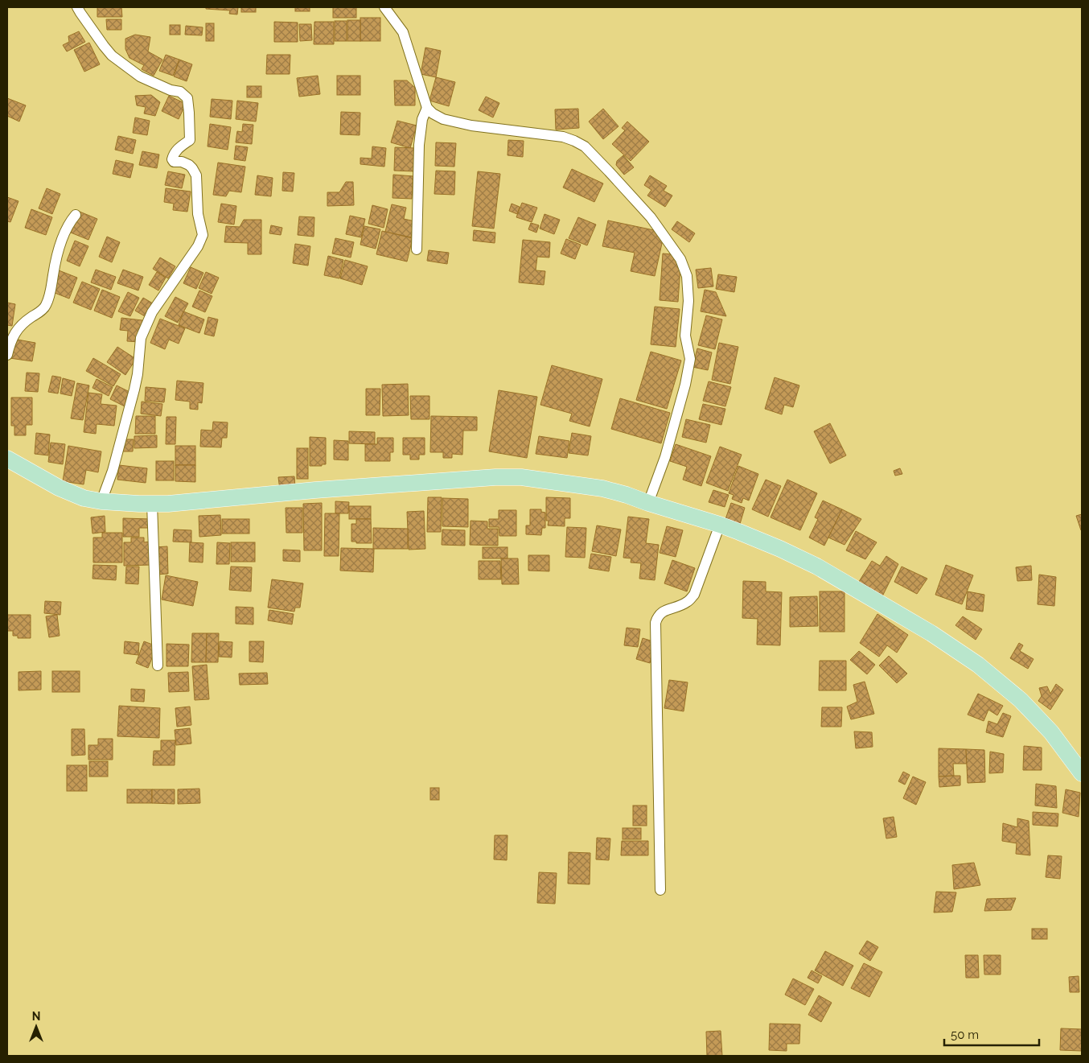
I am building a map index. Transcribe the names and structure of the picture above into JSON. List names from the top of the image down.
{
  "scale_bar": "50 m",
  "north": "top"
}
